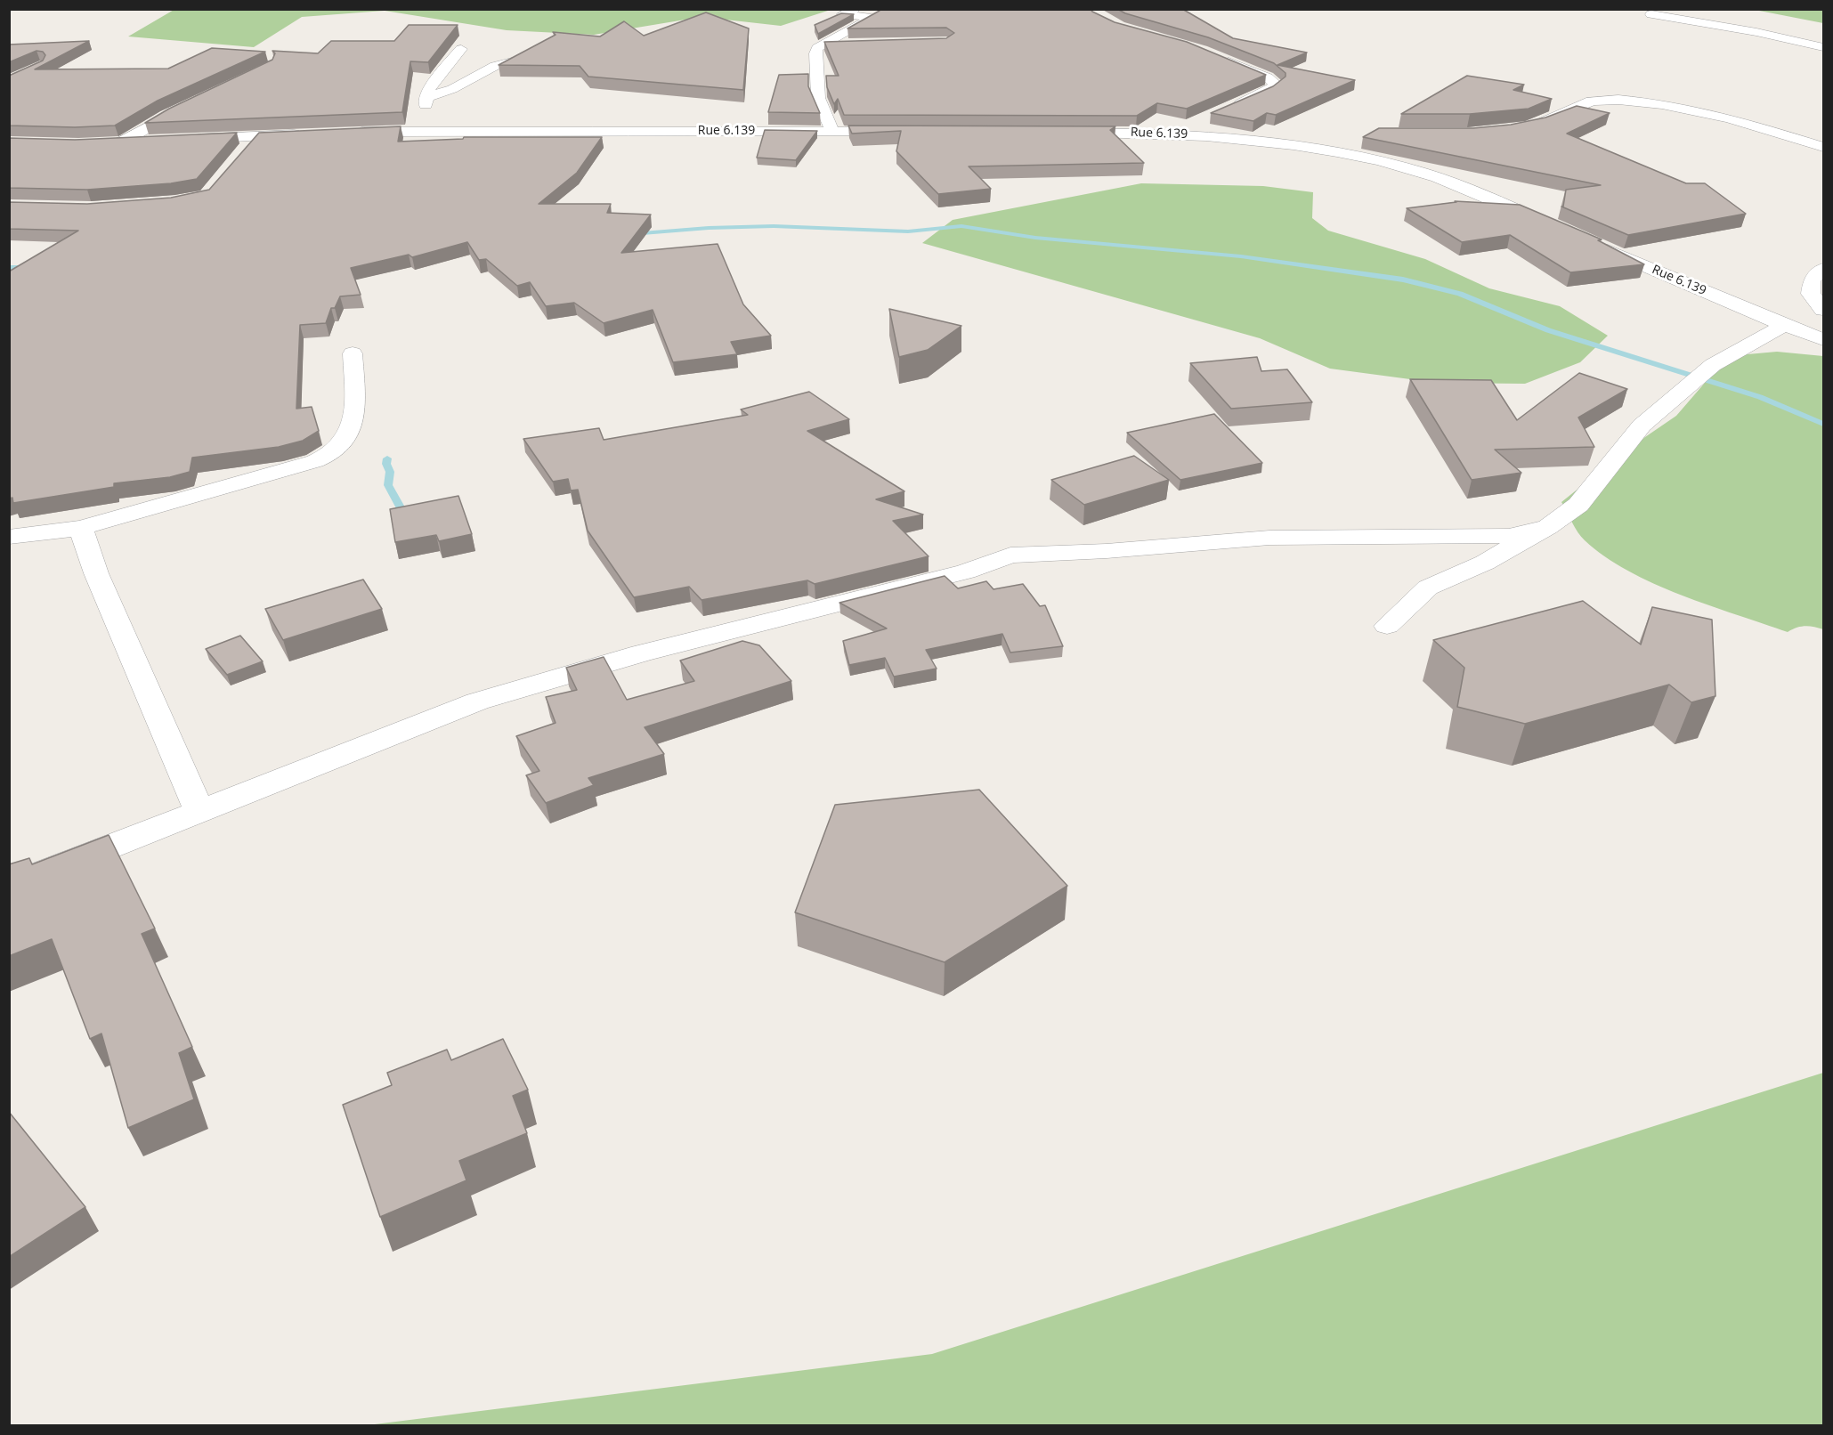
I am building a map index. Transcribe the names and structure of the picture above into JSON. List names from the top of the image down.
{
  "streets": {
    "street": ["Rue 6.139"]
  }
}
